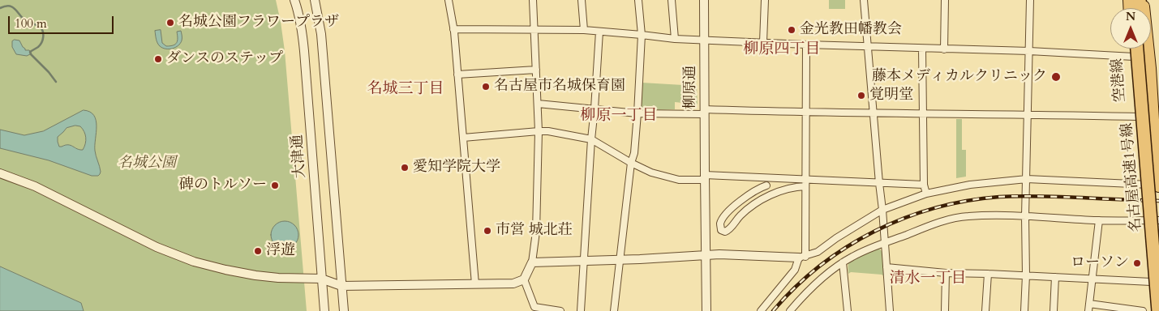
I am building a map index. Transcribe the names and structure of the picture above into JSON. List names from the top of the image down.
{
  "streets": {
    "highway": ["空港線", "名古屋高速1号線"],
    "street": ["柳原通", "大津通"]
  },
  "districts": [
    "柳原四丁目",
    "名城三丁目",
    "柳原一丁目",
    "清水一丁目"
  ],
  "parks": ["名城公園"],
  "places": [
    "名城公園フラワープラザ",
    "金光教田幡教会",
    "ダンスのステップ",
    "藤本メディカルクリニック",
    "名古屋市名城保育園",
    "覚明堂",
    "愛知学院大学",
    "碑のトルソー",
    "市営 城北荘",
    "浮遊",
    "ローソン"
  ],
  "scale_bar": "100 m",
  "north": "top"
}
